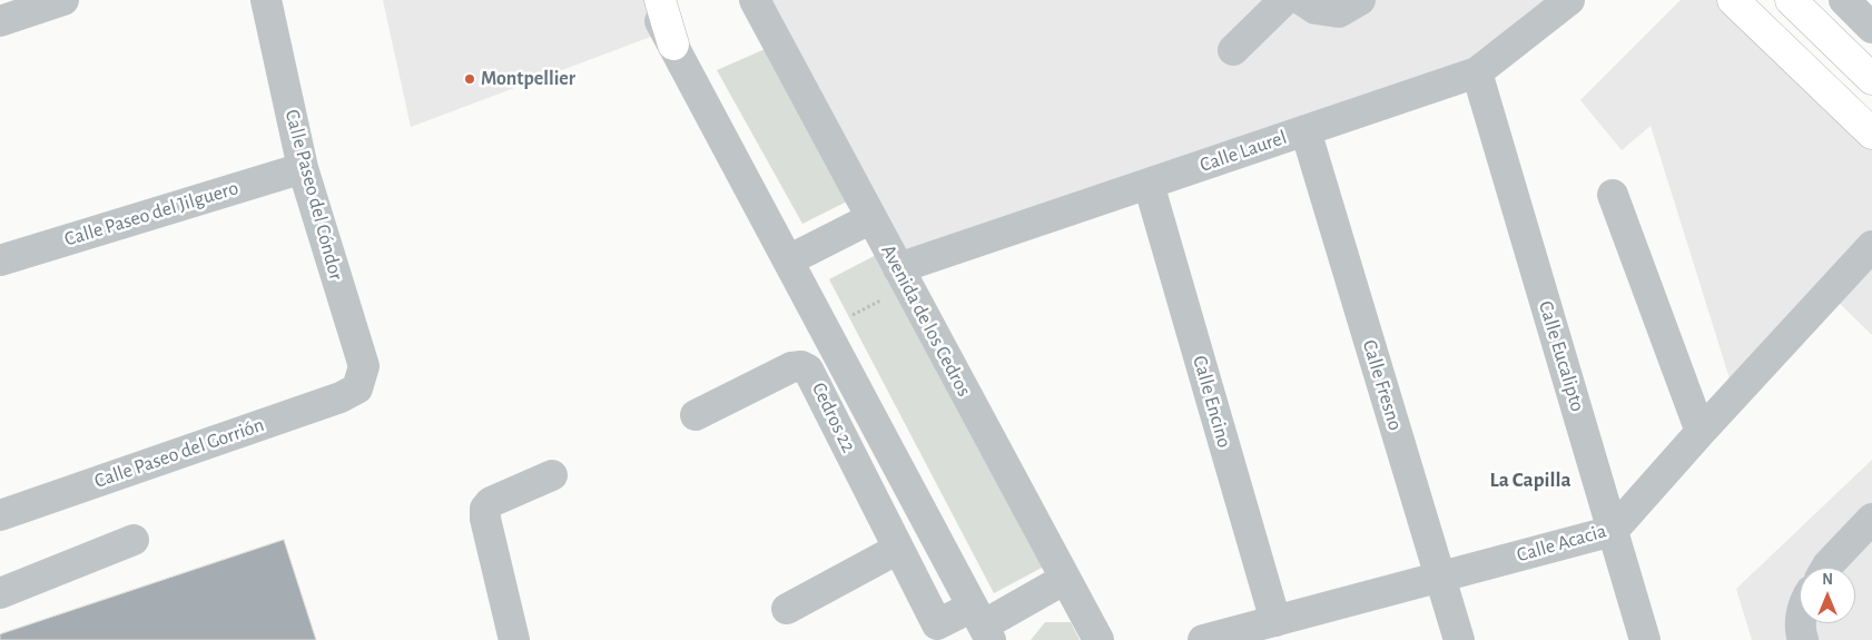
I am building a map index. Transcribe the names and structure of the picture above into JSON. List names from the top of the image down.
{
  "streets": {
    "street": [
      "Calle Laurel",
      "Calle Paseo del Cóndor",
      "Calle Paseo del Jilguero",
      "Avenida de los Cedros",
      "Calle Eucalipto",
      "Calle Fresno",
      "Calle Encino",
      "Cedros 22",
      "Calle Paseo del Gorrión",
      "Calle Acacia"
    ]
  },
  "crossings": [
    ["Calle Laurel", "Avenida de los Cedros"],
    ["Calle Laurel", "Calle Eucalipto"],
    ["Calle Laurel", "Calle Fresno"],
    ["Calle Laurel", "Calle Encino"],
    ["Calle Paseo del Cóndor", "Calle Paseo del Jilguero"],
    ["Calle Paseo del Cóndor", "Calle Paseo del Gorrión"],
    ["Avenida de los Cedros", "Cedros 22"],
    ["Calle Eucalipto", "Calle Acacia"],
    ["Calle Fresno", "Calle Acacia"],
    ["Calle Encino", "Calle Acacia"]
  ],
  "districts": ["La Capilla"],
  "places": ["Montpellier"],
  "north": "top"
}
